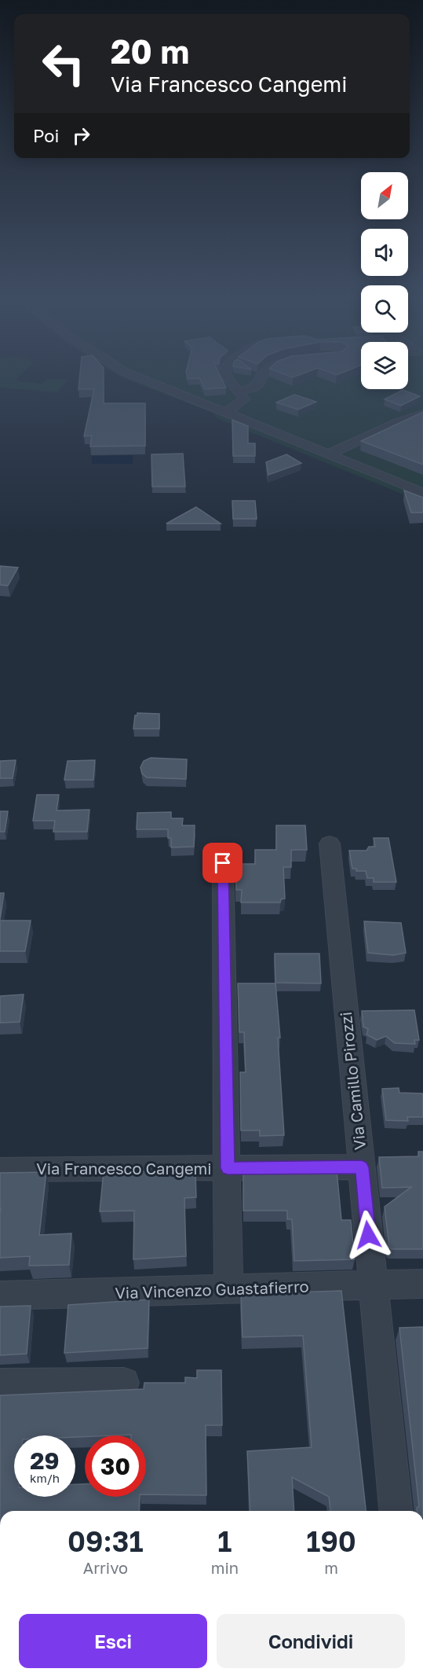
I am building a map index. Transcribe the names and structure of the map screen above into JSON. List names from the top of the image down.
{
  "streets": {
    "street": ["Via Camillo Pirozzi", "Via Francesco Cangemi", "Via Vincenzo Guastafierro"]
  },
  "crossings": [
    ["Via Camillo Pirozzi", "Via Francesco Cangemi"],
    ["Via Camillo Pirozzi", "Via Vincenzo Guastafierro"]
  ],
  "north": "top right",
  "page": {
    "turn": ["20 m", "Via Francesco Cangemi"],
    "then": "Poi",
    "speed": "29 km/h",
    "limit": "30",
    "eta": [
      "09:31",
      "Arrivo",
      "1",
      "min",
      "190",
      "m"
    ],
    "buttons": ["Esci", "Condividi"]
  }
}
